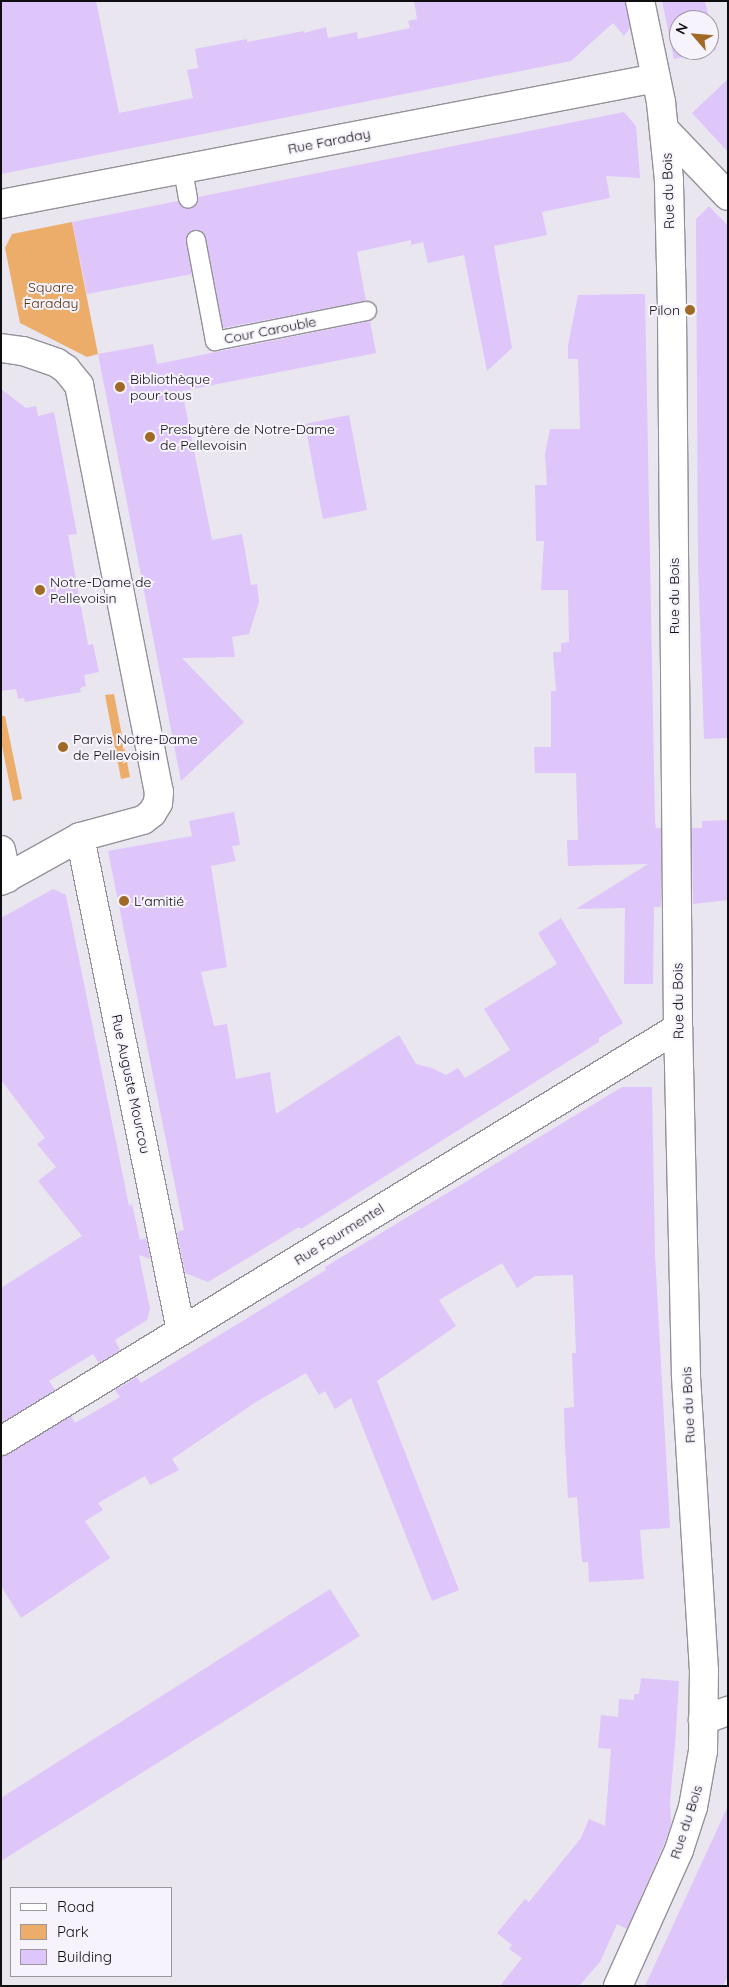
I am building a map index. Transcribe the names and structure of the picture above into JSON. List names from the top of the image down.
{
  "streets": {
    "street": [
      "Rue Faraday",
      "Rue du Bois",
      "Rue Auguste Mourcou",
      "Rue Fourmentel"
    ],
    "lane": ["Cour Carouble"]
  },
  "crossings": [
    ["Rue Faraday", "Rue du Bois"],
    ["Rue du Bois", "Rue Fourmentel"],
    ["Rue Auguste Mourcou", "Rue Fourmentel"]
  ],
  "parks": ["Square Faraday"],
  "places": [
    "Pilon",
    "Bibliothèque pour tous",
    "Presbytère de Notre-Dame de Pellevoisin",
    "Notre-Dame de Pellevoisin",
    "Parvis Notre-Dame de Pellevoisin",
    "L'amitié"
  ],
  "legend": ["Road", "Park", "Building"],
  "north": "top left"
}
